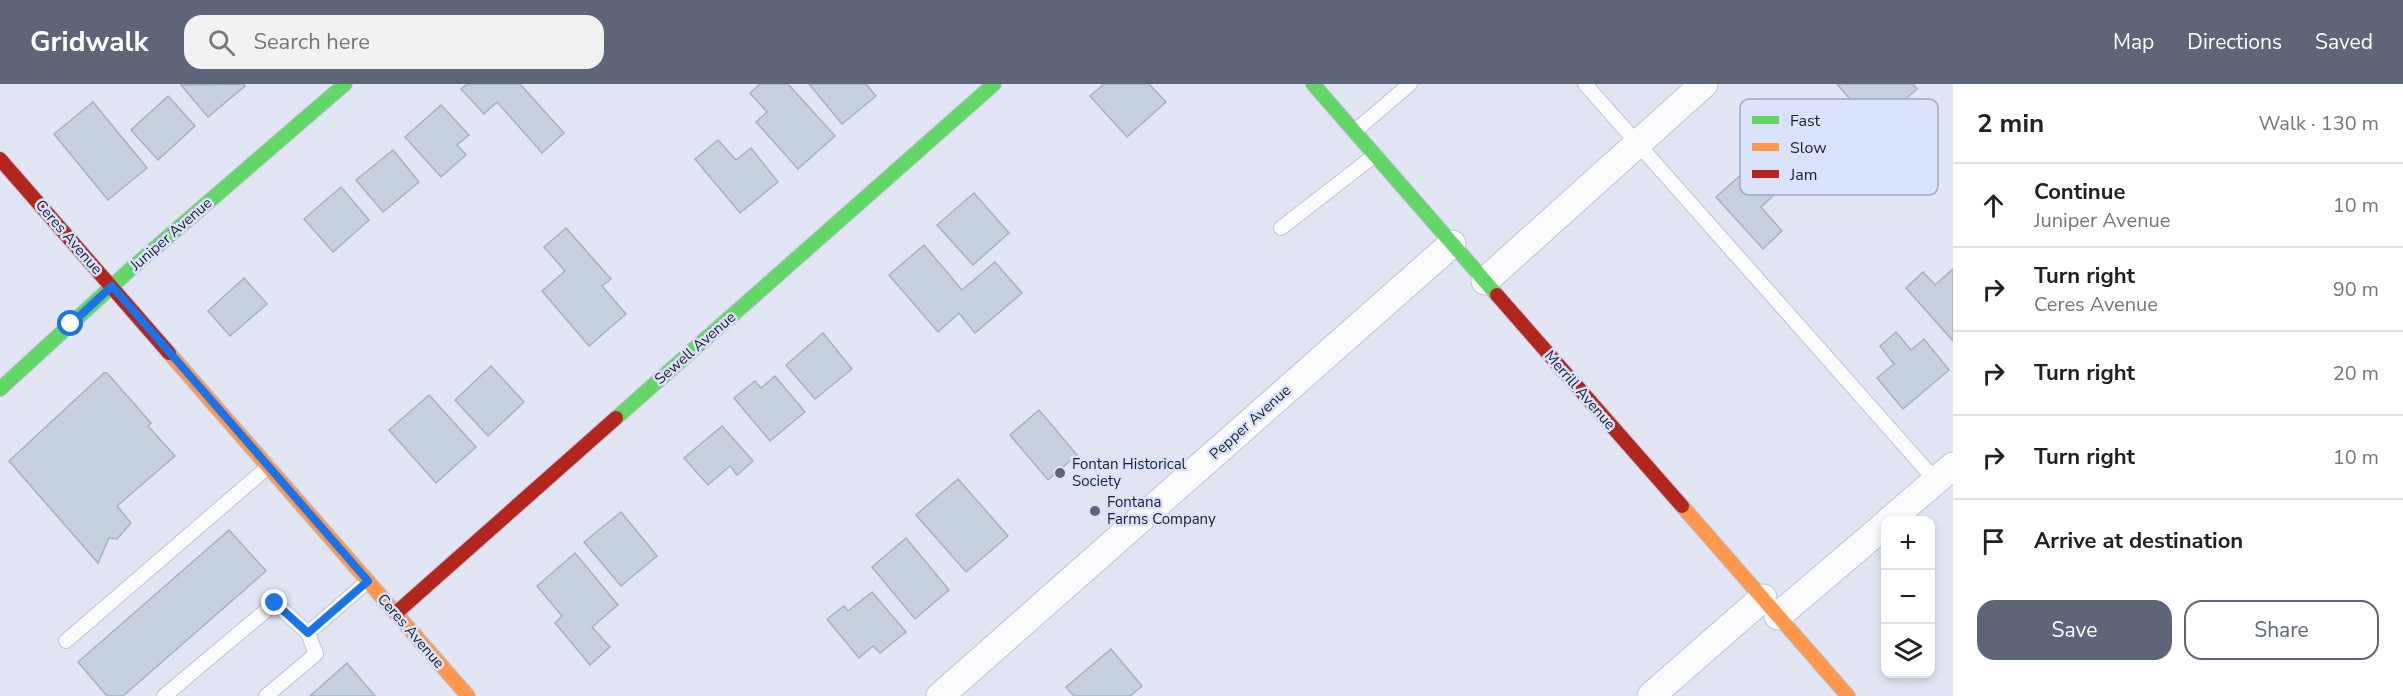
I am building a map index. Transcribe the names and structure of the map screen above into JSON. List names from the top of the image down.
{
  "streets": {
    "street": [
      "Juniper Avenue",
      "Ceres Avenue",
      "Sewell Avenue",
      "Merrill Avenue",
      "Pepper Avenue"
    ]
  },
  "crossings": [
    ["Juniper Avenue", "Ceres Avenue"],
    ["Ceres Avenue", "Sewell Avenue"],
    ["Merrill Avenue", "Pepper Avenue"]
  ],
  "places": ["Fontan Historical Society", "Fontana Farms Company"],
  "legend": ["Fast", "Slow", "Jam"],
  "page": {
    "header": "Gridwalk",
    "search": "Search here",
    "nav": ["Map", "Directions", "Saved"],
    "heading": ["2 min", "Walk · 130 m"],
    "list": [
      ["Continue", "Juniper Avenue", "10 m"],
      ["Turn right", "Ceres Avenue", "90 m"],
      ["Turn right", "20 m"],
      ["Turn right", "10 m"],
      "Arrive at destination"
    ],
    "map_buttons": ["+", "−"],
    "buttons": ["Save", "Share"]
  }
}
